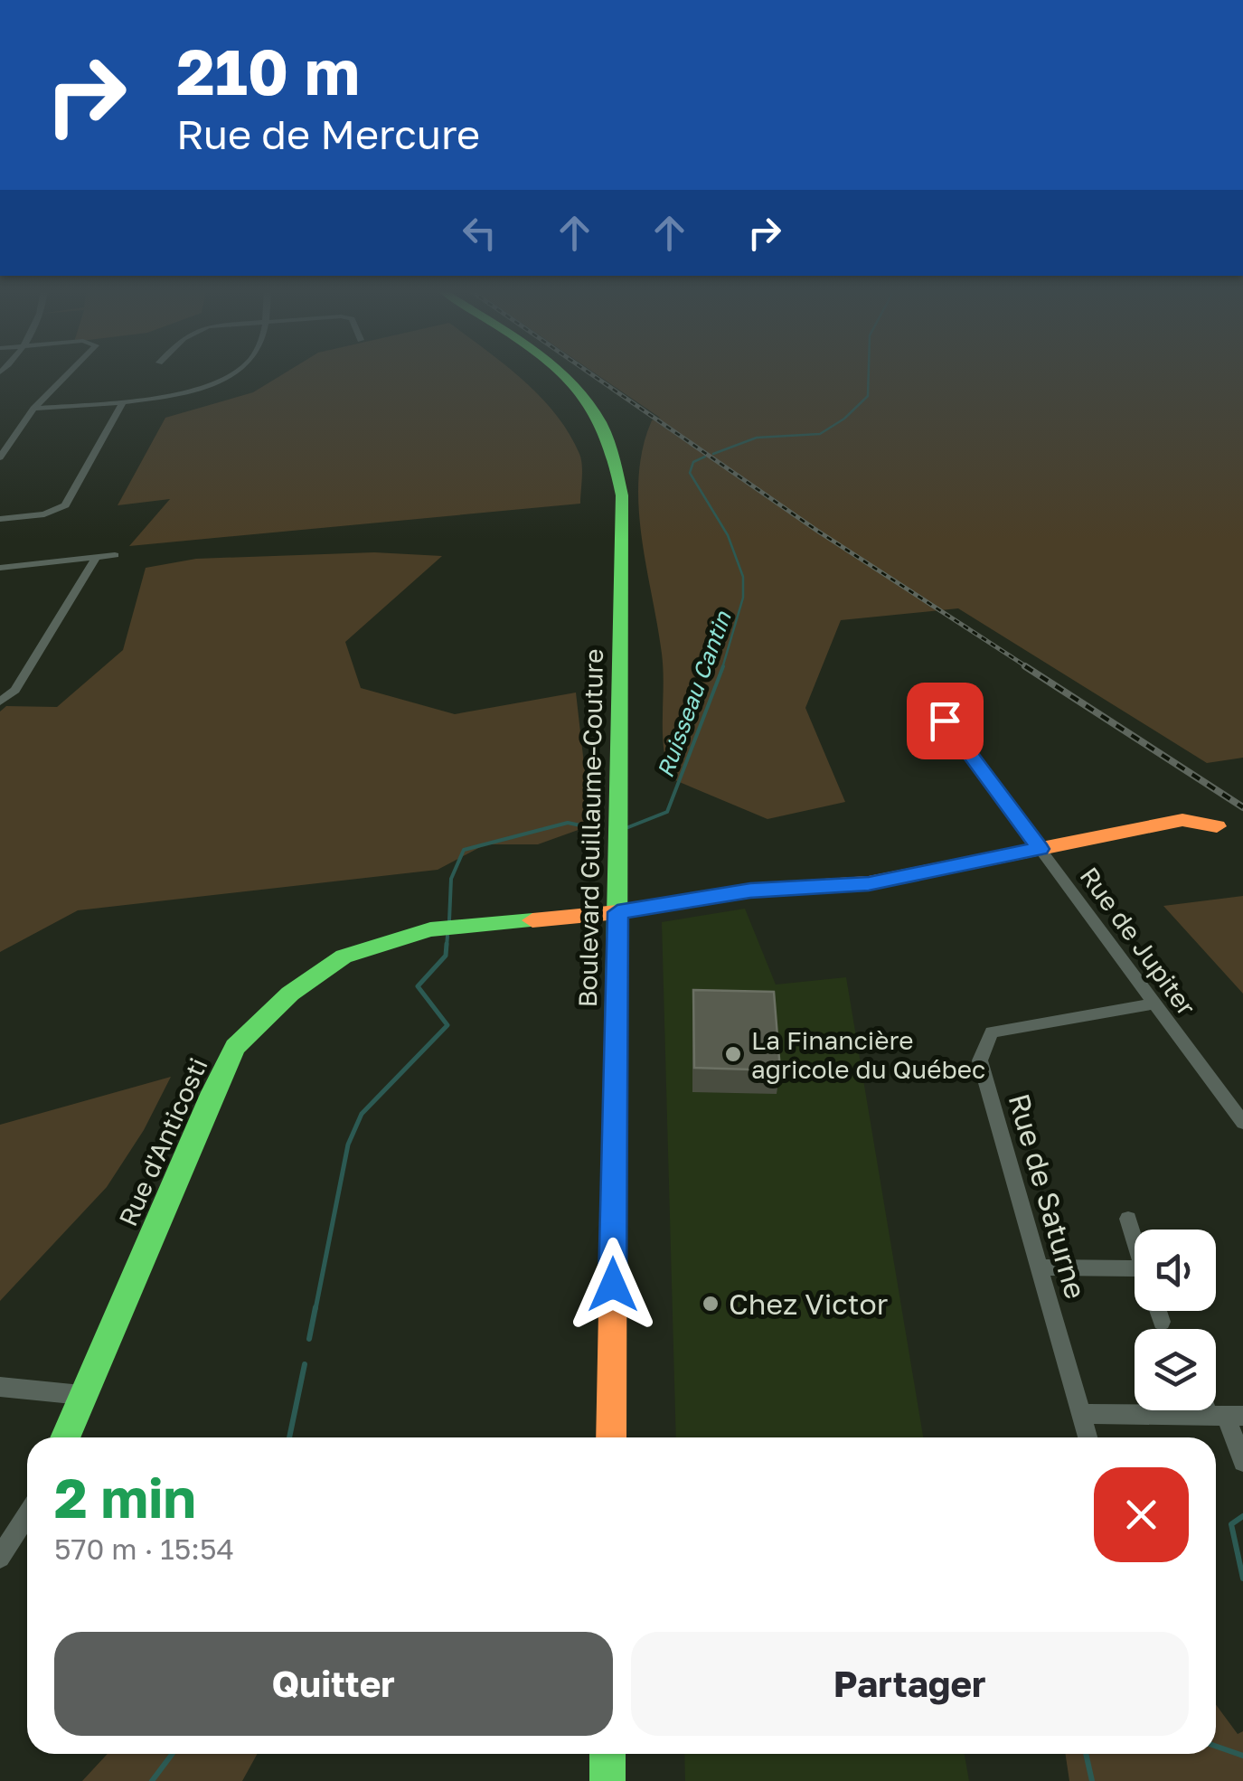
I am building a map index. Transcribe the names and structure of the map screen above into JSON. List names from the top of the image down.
{
  "streets": {
    "main road": ["Boulevard Guillaume-Couture", "Rue d'Anticosti"],
    "street": ["Rue de Jupiter", "Rue de Saturne"]
  },
  "crossings": [
    ["Boulevard Guillaume-Couture", "Rue d'Anticosti"],
    ["Rue de Jupiter", "Rue d'Anticosti"],
    ["Rue de Jupiter", "Rue de Saturne"]
  ],
  "water": ["Ruisseau Cantin"],
  "places": ["La Financière agricole du Québec", "Chez Victor"],
  "page": {
    "turn": ["210 m", "Rue de Mercure"],
    "heading": ["2 min", "570 m · 15:54"],
    "buttons": ["Quitter", "Partager"]
  }
}
